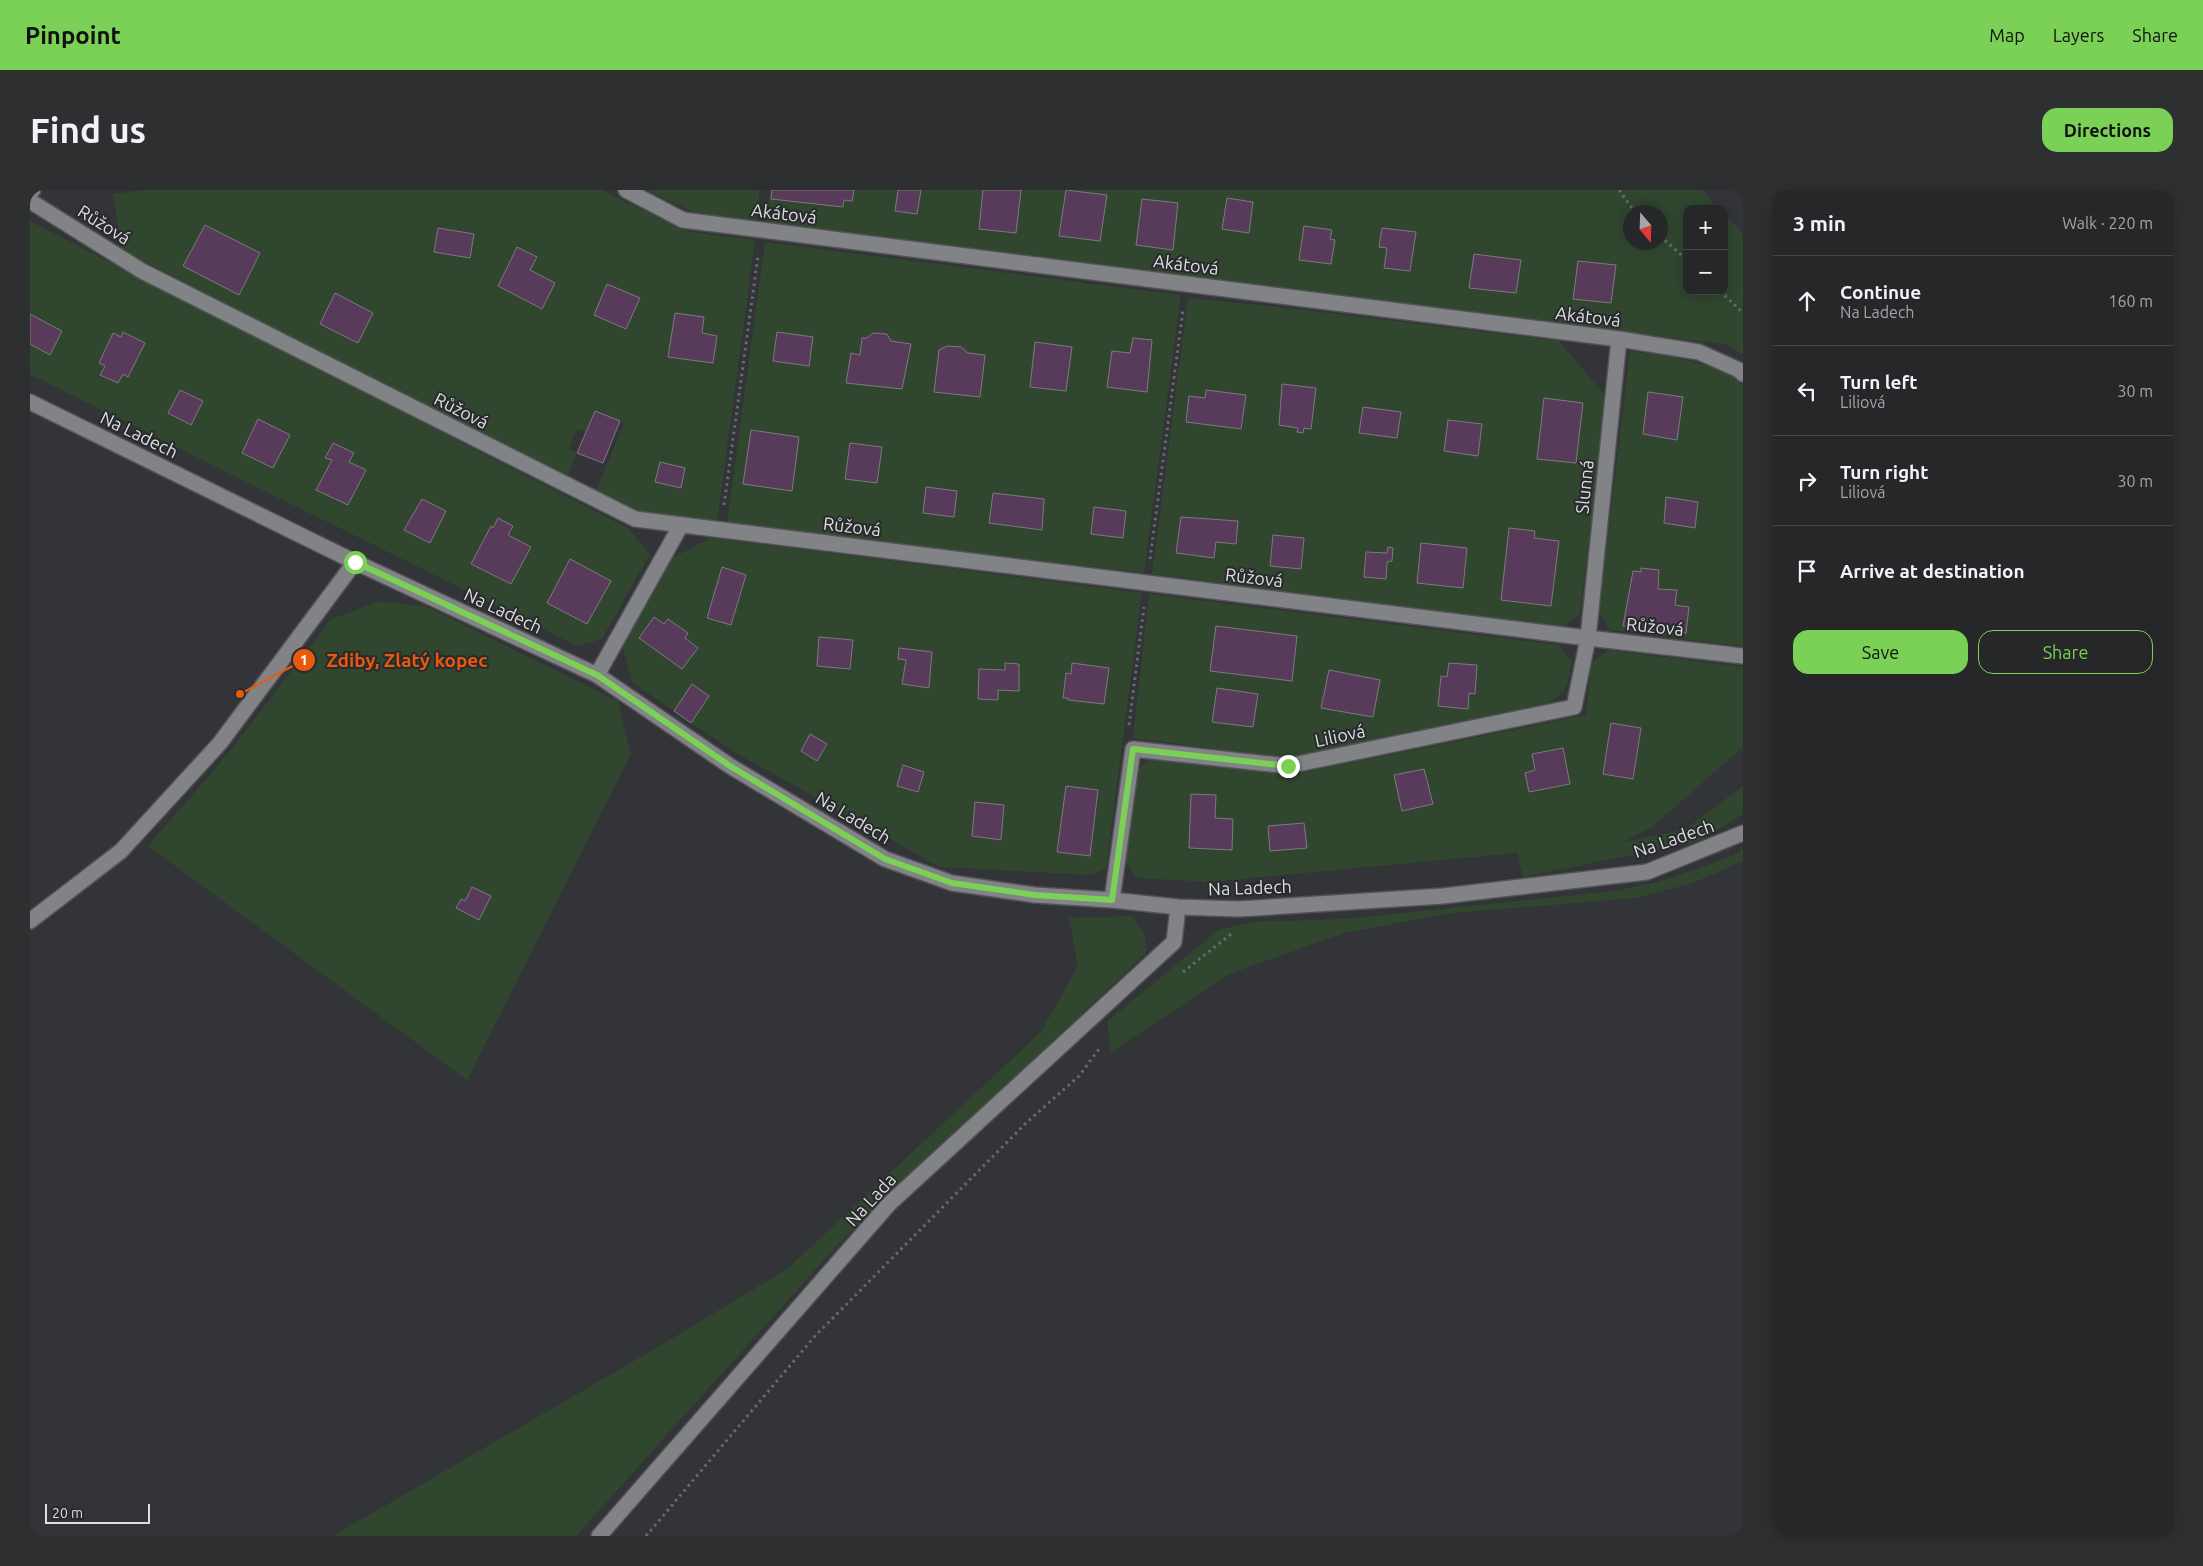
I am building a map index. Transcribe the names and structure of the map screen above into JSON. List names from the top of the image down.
{
  "streets": {
    "street": [
      "Akátová",
      "Růžová",
      "Na Ladech",
      "Slunná",
      "Liliová",
      "Na Lada"
    ]
  },
  "crossings": [
    ["Akátová", "Slunná"],
    ["Růžová", "Slunná"],
    ["Růžová", "Liliová"],
    ["Na Ladech", "Na Lada"],
    ["Slunná", "Liliová"]
  ],
  "places": ["Zdiby, Zlatý kopec"],
  "scale_bar": "20 m",
  "north": "bottom",
  "page": {
    "header": "Pinpoint",
    "nav": ["Map", "Layers", "Share"],
    "buttons": [
      "Directions",
      ["Save", "Share"]
    ],
    "title": "Find us",
    "heading": ["3 min", "Walk · 220 m"],
    "map_buttons": ["+", "−"],
    "list": [
      ["Continue", "Na Ladech", "160 m"],
      ["Turn left", "Liliová", "30 m"],
      ["Turn right", "Liliová", "30 m"],
      "Arrive at destination"
    ],
    "scale": "20 m"
  }
}
